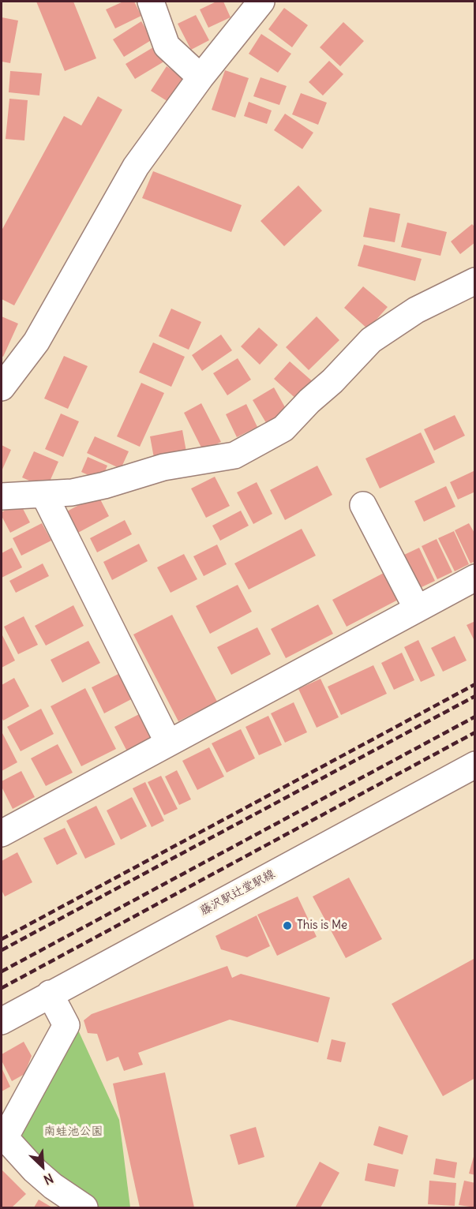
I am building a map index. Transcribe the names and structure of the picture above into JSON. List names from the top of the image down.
{
  "streets": {
    "street": ["藤沢駅辻堂駅線"]
  },
  "parks": ["南蛙池公園"],
  "places": ["This is Me"],
  "north": "bottom right"
}
